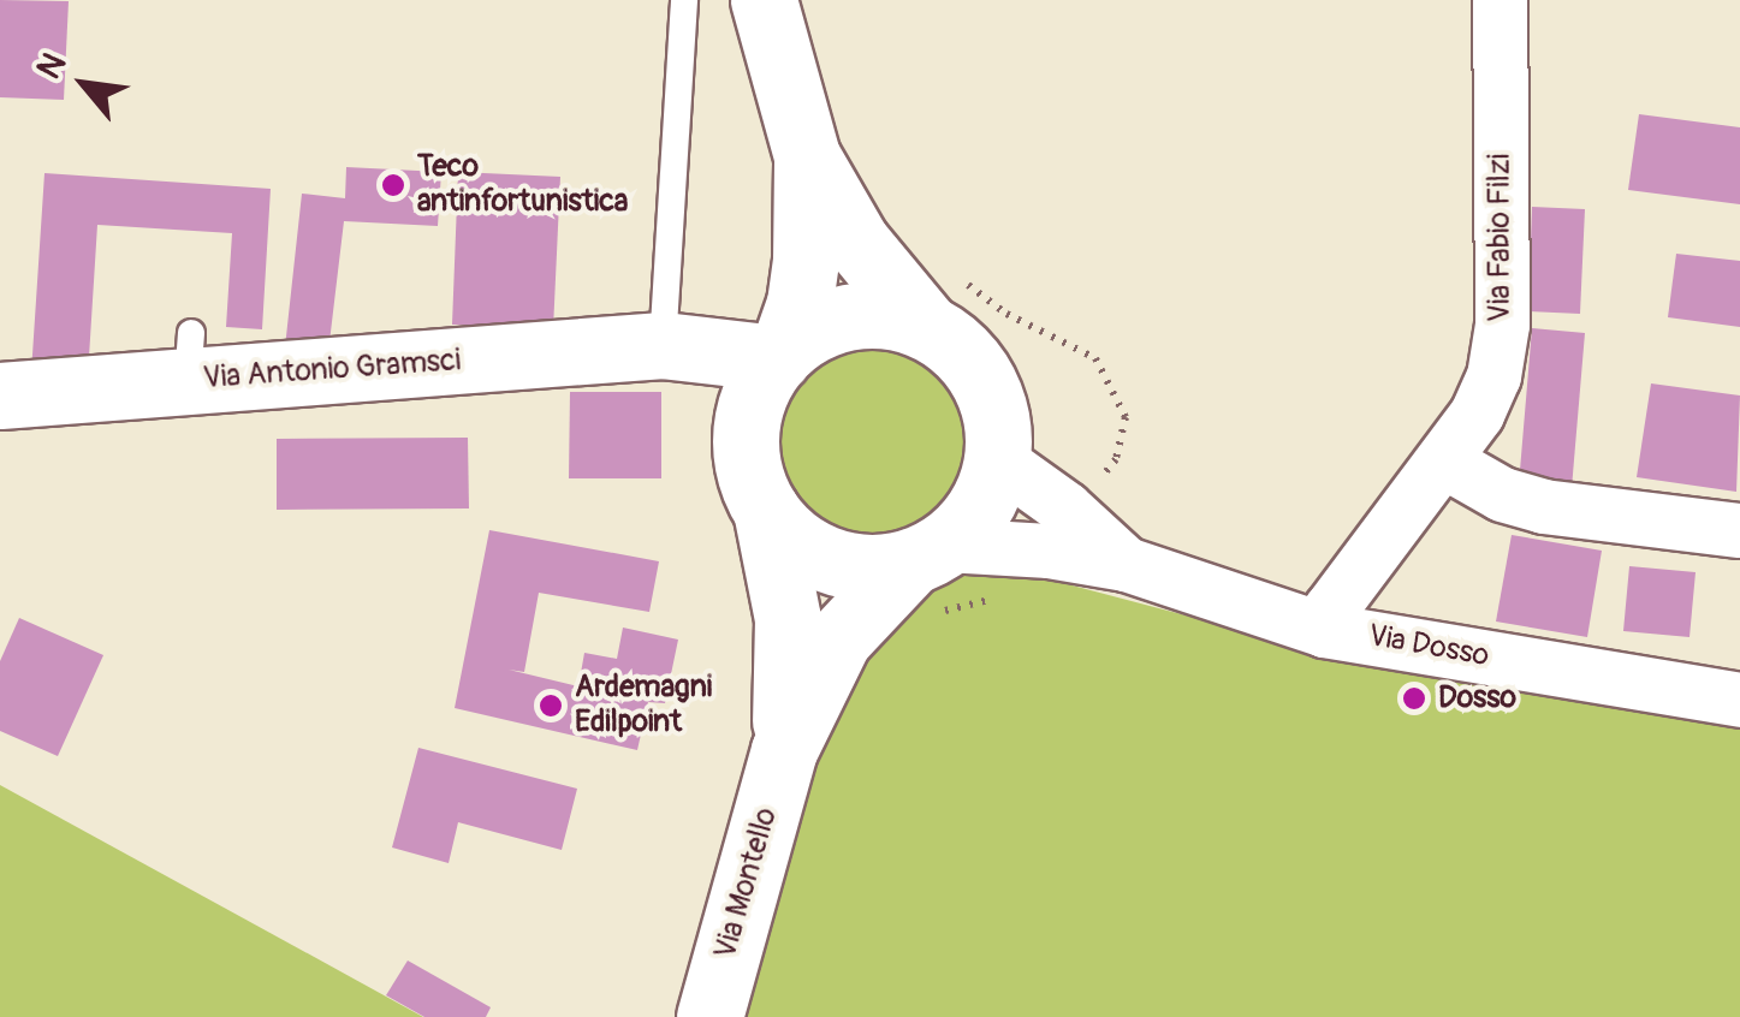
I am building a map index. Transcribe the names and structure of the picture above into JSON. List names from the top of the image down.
{
  "streets": {
    "street": [
      "Via Fabio Filzi",
      "Via Antonio Gramsci",
      "Via Dosso",
      "Via Montello"
    ]
  },
  "crossings": [
    ["Via Fabio Filzi", "Via Dosso"],
    ["Via Antonio Gramsci", "Via Dosso"],
    ["Via Antonio Gramsci", "Via Montello"],
    ["Via Dosso", "Via Montello"]
  ],
  "places": ["Teco antinfortunistica", "Dosso", "Ardemagni Edilpoint"],
  "north": "top left"
}
